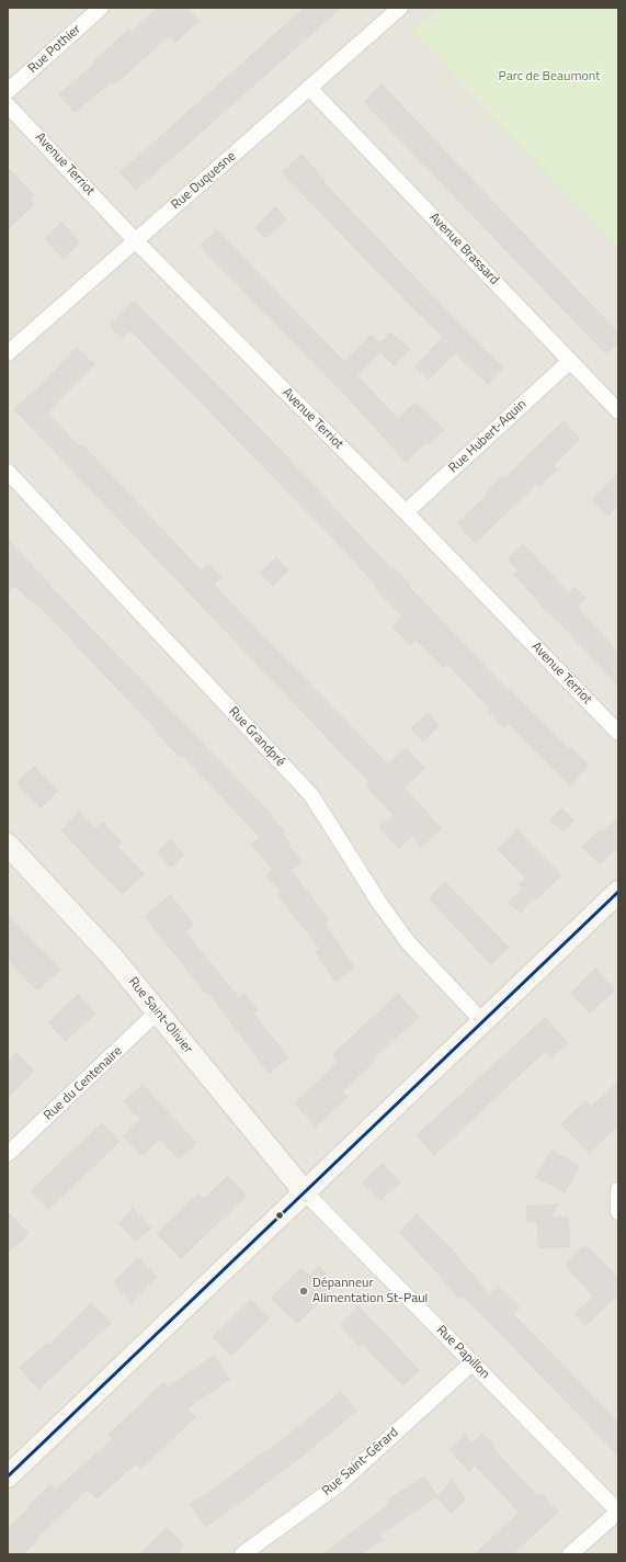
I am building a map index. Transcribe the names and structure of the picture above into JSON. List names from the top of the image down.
{
  "streets": {
    "street": [
      "Rue Pothier",
      "Avenue Terriot",
      "Rue Duquesne",
      "Avenue Brassard",
      "Rue Hubert-Aquin",
      "Rue Grandpré",
      "Rue Saint-Olivier",
      "Rue du Centenaire",
      "Rue Papillon",
      "Rue Saint-Gérard"
    ]
  },
  "crossings": [
    ["Avenue Terriot", "Rue Duquesne"],
    ["Avenue Terriot", "Rue Hubert-Aquin"],
    ["Rue Duquesne", "Avenue Brassard"],
    ["Avenue Brassard", "Rue Hubert-Aquin"],
    ["Rue Saint-Olivier", "Rue du Centenaire"],
    ["Rue Saint-Olivier", "Rue Papillon"],
    ["Rue Papillon", "Rue Saint-Gérard"]
  ],
  "parks": ["Parc de Beaumont"],
  "places": ["Dépanneur Alimentation St-Paul"]
}
